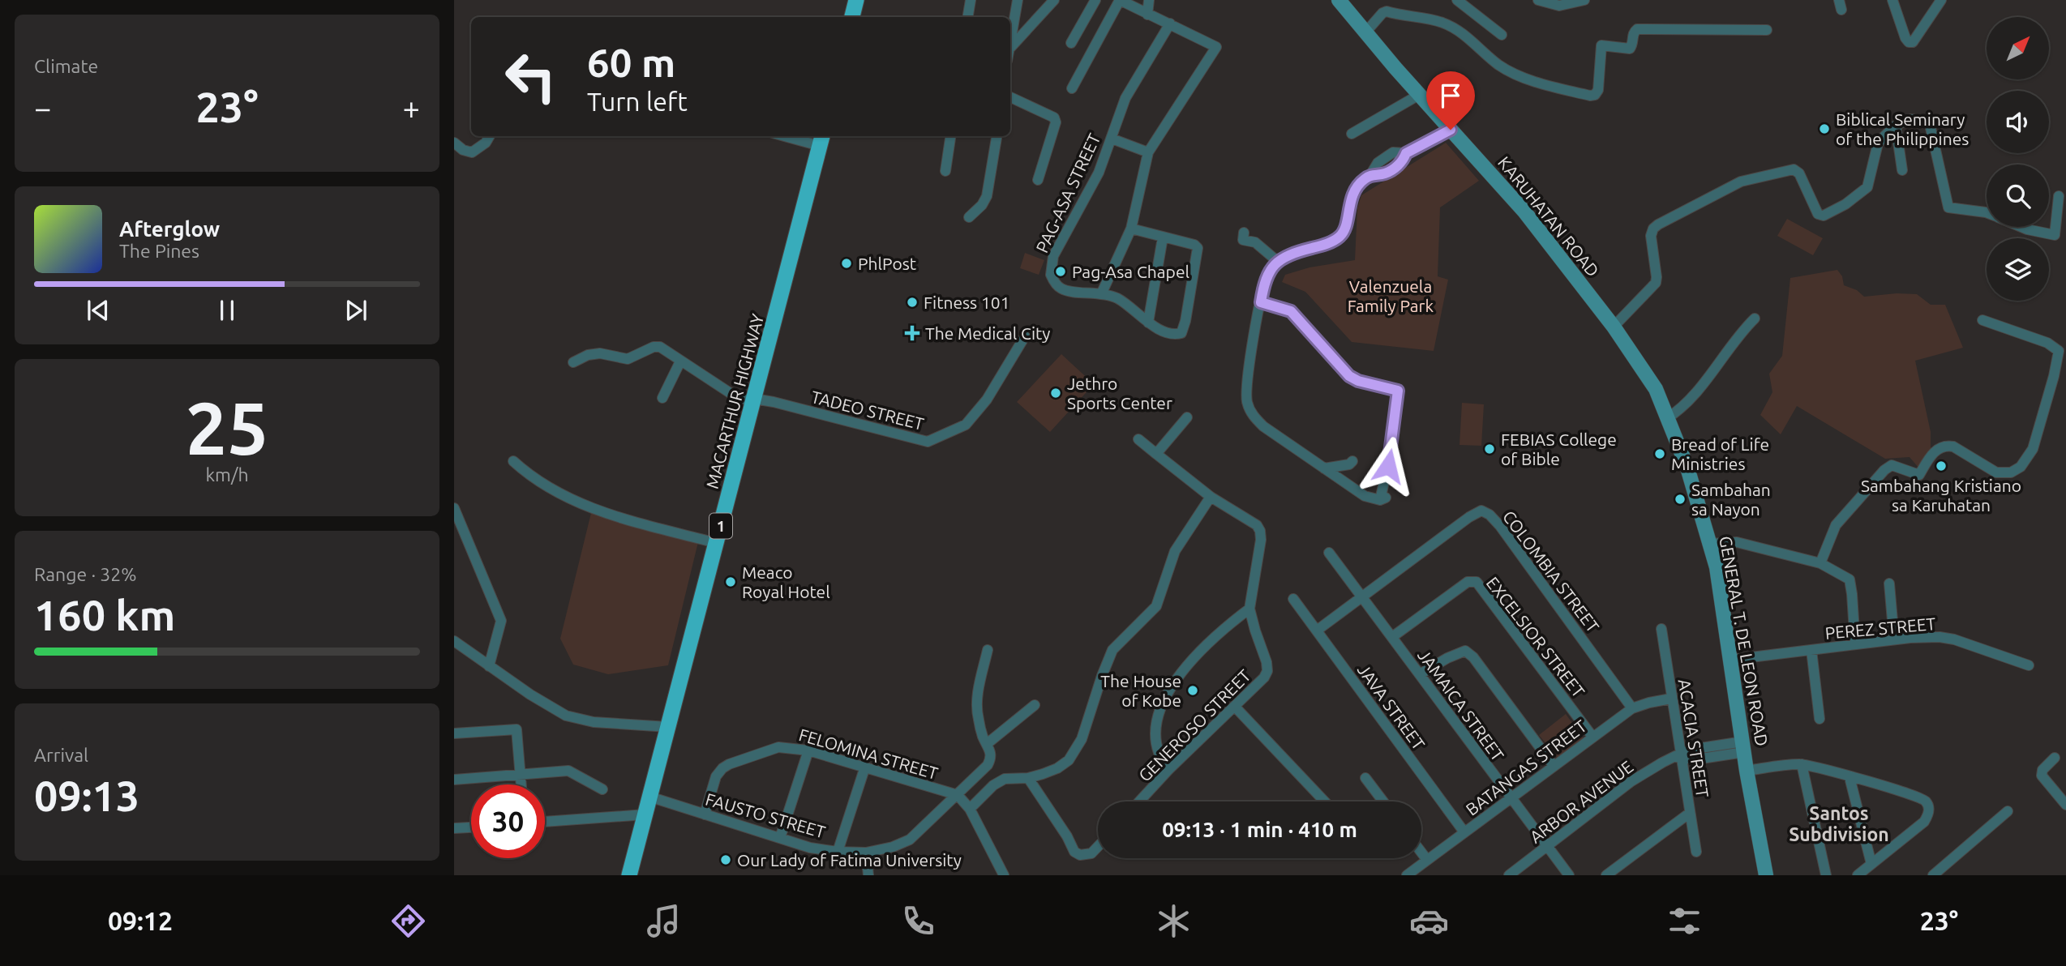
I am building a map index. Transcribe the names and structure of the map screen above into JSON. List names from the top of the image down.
{
  "streets": {
    "highway": ["MACARTHUR HIGHWAY", "1"],
    "main road": ["KARUHATAN ROAD", "GENERAL T. DE LEON ROAD"],
    "street": [
      "PAG-ASA STREET",
      "TADEO STREET",
      "COLOMBIA STREET",
      "PEREZ STREET",
      "EXCELSIOR STREET",
      "JAMAICA STREET",
      "JAVA STREET",
      "GENEROSO STREET",
      "ACACIA STREET",
      "FELOMINA STREET",
      "BATANGAS STREET",
      "ARBOR AVENUE",
      "FAUSTO STREET"
    ]
  },
  "crossings": [
    ["KARUHATAN ROAD", "GENERAL T. DE LEON ROAD"],
    ["MACARTHUR HIGHWAY", "TADEO STREET"],
    ["MACARTHUR HIGHWAY", "FAUSTO STREET"],
    ["COLOMBIA STREET", "JAMAICA STREET"],
    ["COLOMBIA STREET", "JAVA STREET"],
    ["COLOMBIA STREET", "BATANGAS STREET"],
    ["PEREZ STREET", "GENERAL T. DE LEON ROAD"],
    ["EXCELSIOR STREET", "JAMAICA STREET"],
    ["EXCELSIOR STREET", "BATANGAS STREET"],
    ["GENERAL T. DE LEON ROAD", "ARBOR AVENUE"],
    ["JAMAICA STREET", "BATANGAS STREET"],
    ["JAMAICA STREET", "ARBOR AVENUE"],
    ["JAVA STREET", "BATANGAS STREET"],
    ["ACACIA STREET", "BATANGAS STREET"],
    ["ACACIA STREET", "ARBOR AVENUE"],
    ["FELOMINA STREET", "FAUSTO STREET"]
  ],
  "districts": ["Santos Subdivision"],
  "parks": ["Valenzuela Family Park"],
  "places": {
    "other": [
      "Biblical Seminary of the Philippines",
      "PhlPost",
      "Pag-Asa Chapel",
      "Fitness 101",
      "Jethro Sports Center",
      "FEBIAS College of Bible",
      "Bread of Life Ministries",
      "Sambahang Kristiano sa Karuhatan",
      "Sambahan sa Nayon",
      "Meaco Royal Hotel",
      "The House of Kobe",
      "Our Lady of Fatima University"
    ],
    "health": ["The Medical City"]
  },
  "north": "top right",
  "page": {
    "tile": [
      "Climate",
      ["25", "km/h"],
      ["Range · 32%", "160 km"],
      ["Arrival", "09:13"]
    ],
    "turn": ["60 m", "Turn left"],
    "heat": ["−", "23°", "+"],
    "song": ["Afterglow", "The Pines"],
    "limit": "30",
    "trip": "09:13 · 1 min · 410 m",
    "tabs": ["09:12", "23°"]
  }
}
